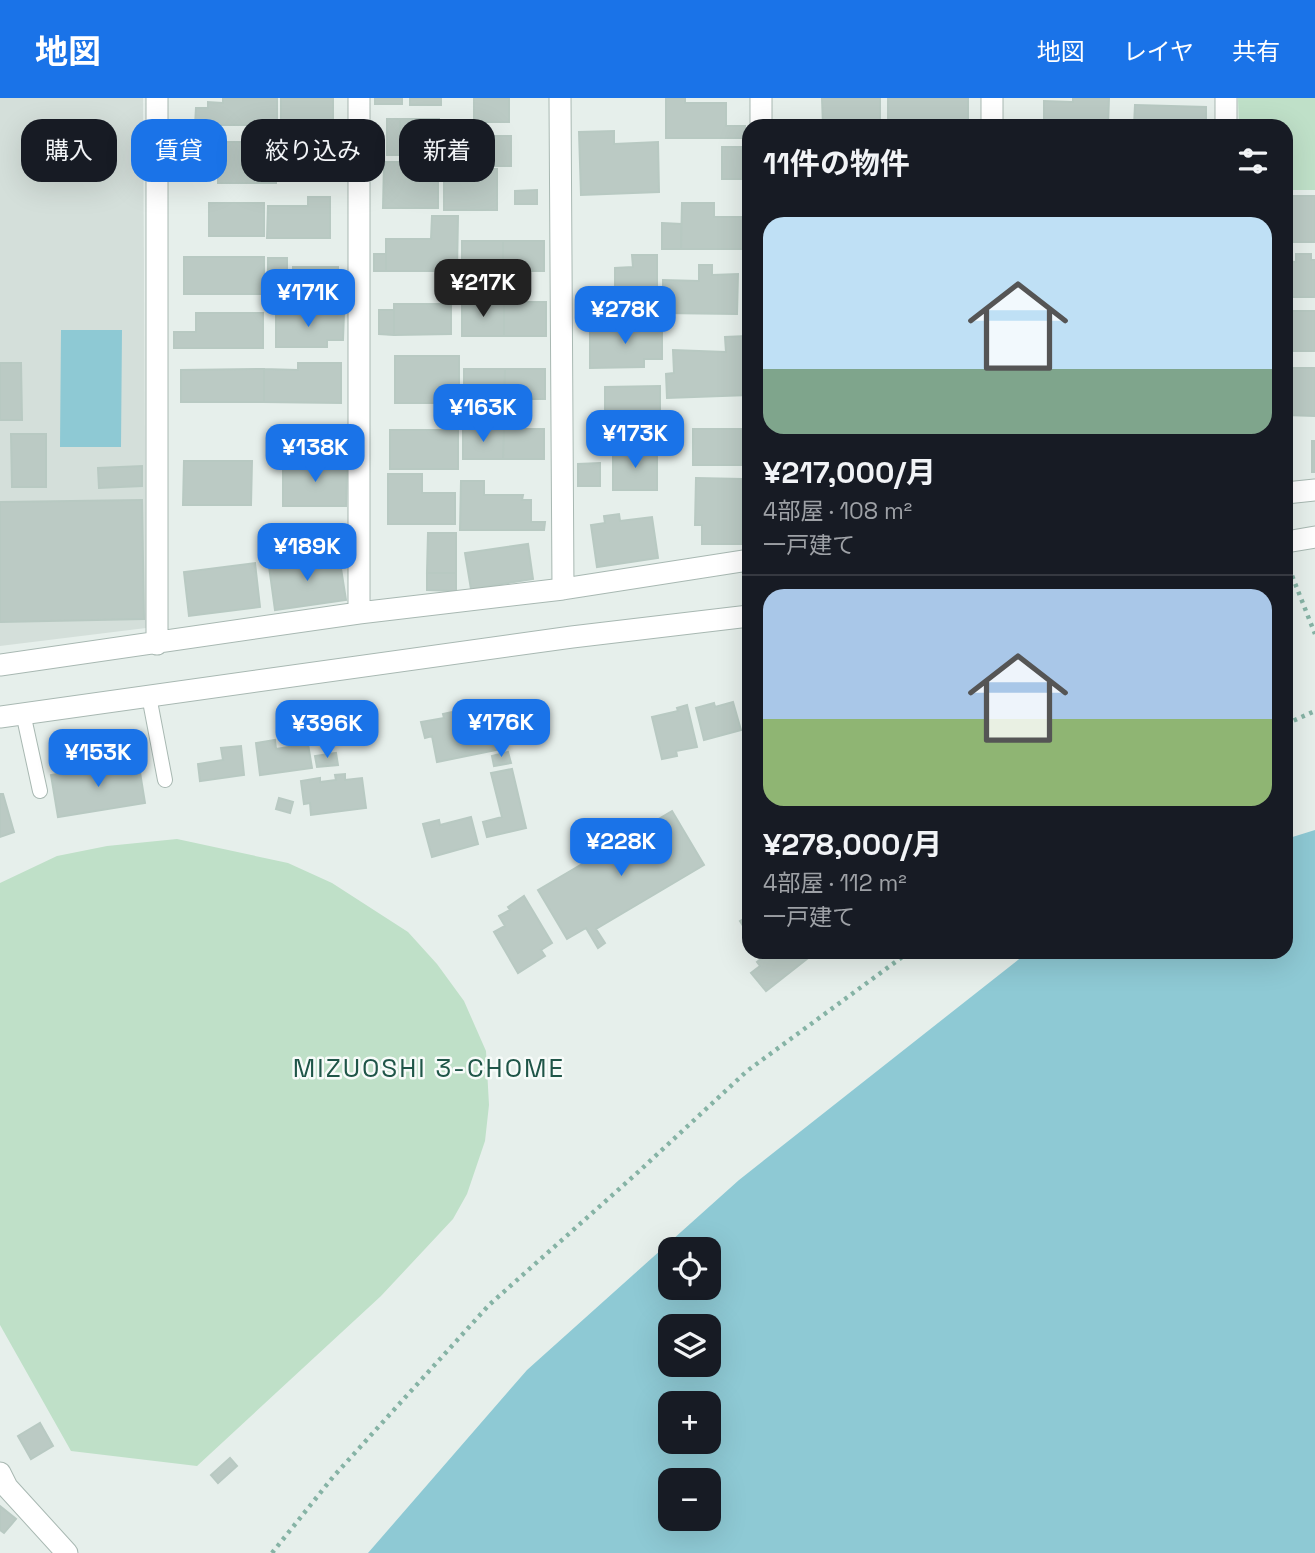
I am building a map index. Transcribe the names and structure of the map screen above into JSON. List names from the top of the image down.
{
  "districts": ["MIZUOSHI 3-CHOME"],
  "page": {
    "header": "地図",
    "nav": ["地図", "レイヤ", "共有"],
    "chip": [
      "購入",
      "賃貸",
      "絞り込み",
      "新着"
    ],
    "heading": "11件の物件",
    "list": [
      {
        "name": "¥217,000/月",
        "note": "4部屋 · 108 m² · 一戸建て"
      },
      {
        "name": "¥278,000/月",
        "note": "4部屋 · 112 m² · 一戸建て"
      }
    ],
    "price": [
      "¥217K",
      "¥171K",
      "¥278K",
      "¥163K",
      "¥173K",
      "¥138K",
      "¥189K",
      "¥176K",
      "¥396K",
      "¥153K",
      "¥228K"
    ],
    "map_buttons": ["+", "−"]
  }
}
